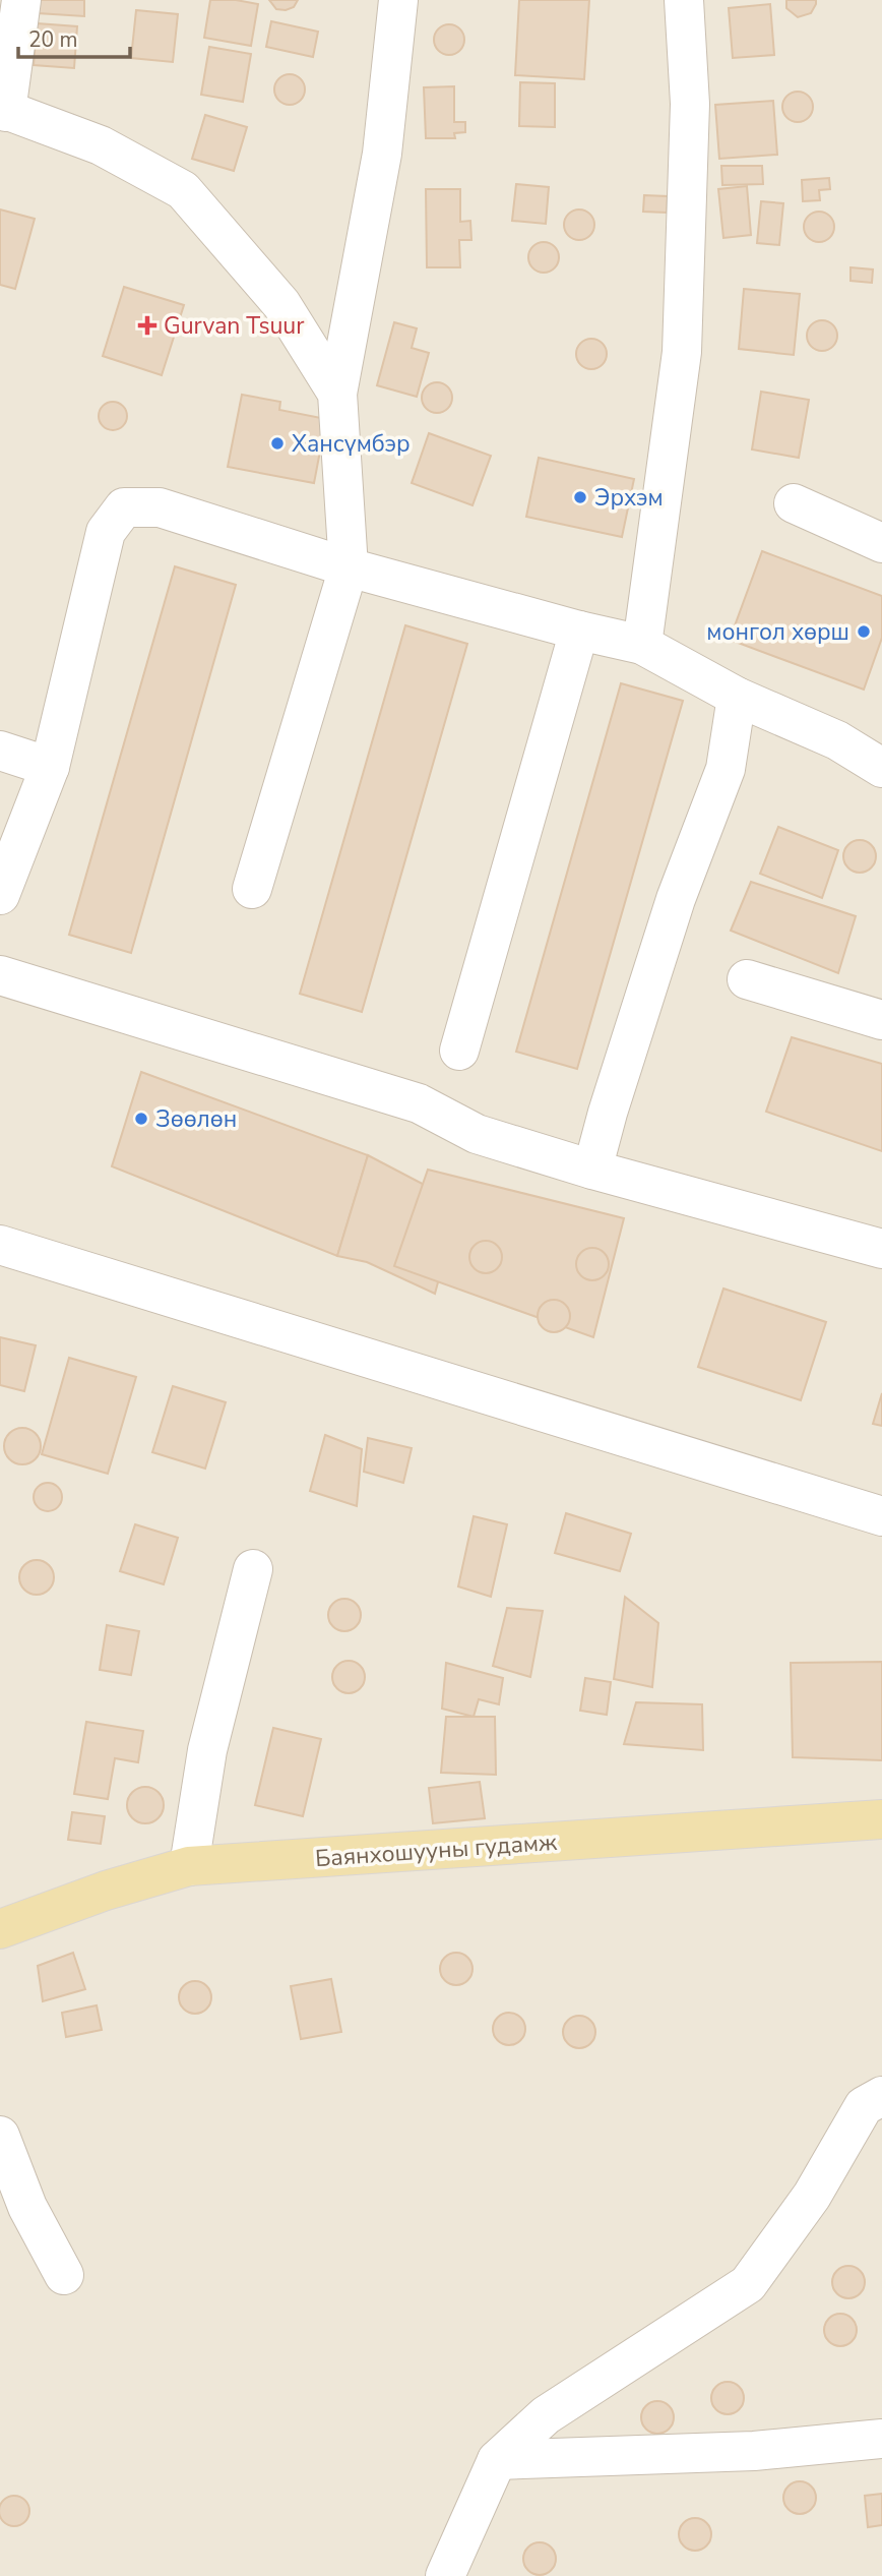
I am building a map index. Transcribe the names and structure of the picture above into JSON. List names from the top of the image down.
{
  "streets": {
    "main road": ["Баянхошууны гудамж"]
  },
  "places": {
    "health": ["Gurvan Tsuur"],
    "other": [
      "Хансүмбэр",
      "Эрхэм",
      "монгол хөрш",
      "Зөөлөн"
    ]
  },
  "scale_bar": "20 m"
}
